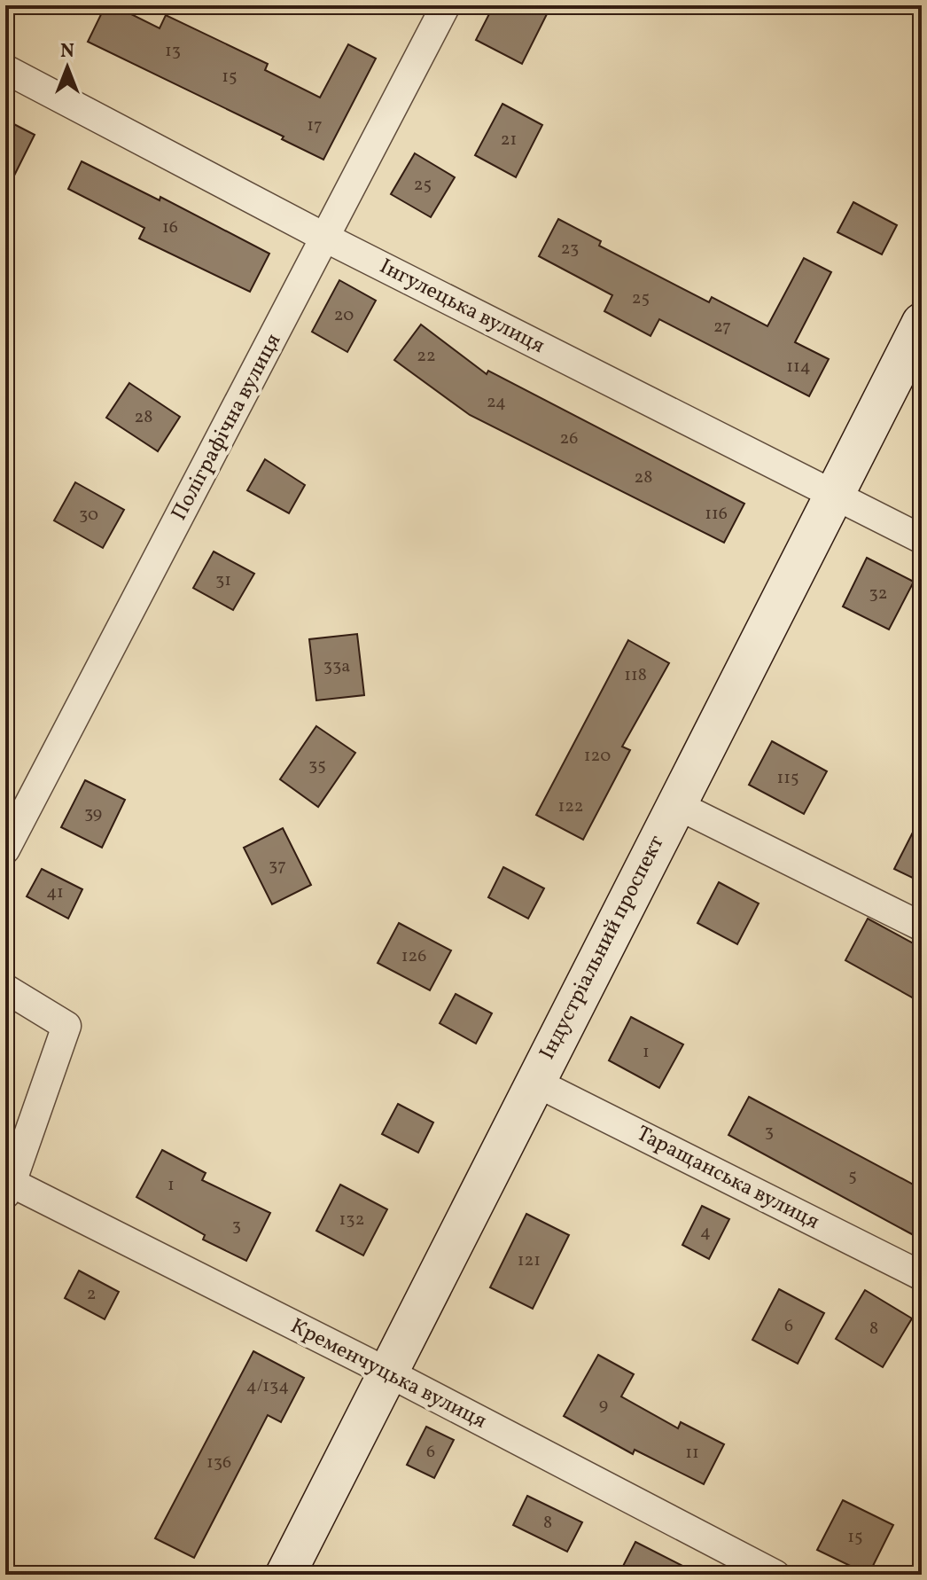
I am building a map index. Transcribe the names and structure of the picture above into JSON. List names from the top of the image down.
{
  "streets": {
    "street": [
      "Інгулецька вулиця",
      "Поліграфічна вулиця",
      "Індустріальний проспект",
      "Таращанська вулиця",
      "Кременчуцька вулиця"
    ]
  },
  "crossings": [
    ["Інгулецька вулиця", "Поліграфічна вулиця"],
    ["Інгулецька вулиця", "Індустріальний проспект"],
    ["Індустріальний проспект", "Таращанська вулиця"],
    ["Індустріальний проспект", "Кременчуцька вулиця"]
  ],
  "house_numbers": [
    "13",
    "15",
    "17",
    "21",
    "25",
    "16",
    "23",
    "25",
    "20",
    "27",
    "22",
    "114",
    "24",
    "28",
    "26",
    "28",
    "116",
    "30",
    "31",
    "32",
    "33а",
    "118",
    "120",
    "35",
    "115",
    "122",
    "39",
    "37",
    "41",
    "126",
    "1",
    "3",
    "5",
    "1",
    "132",
    "3",
    "4",
    "121",
    "2",
    "6",
    "8",
    "4/134",
    "9",
    "6",
    "11",
    "136",
    "8",
    "15"
  ],
  "north": "top"
}
